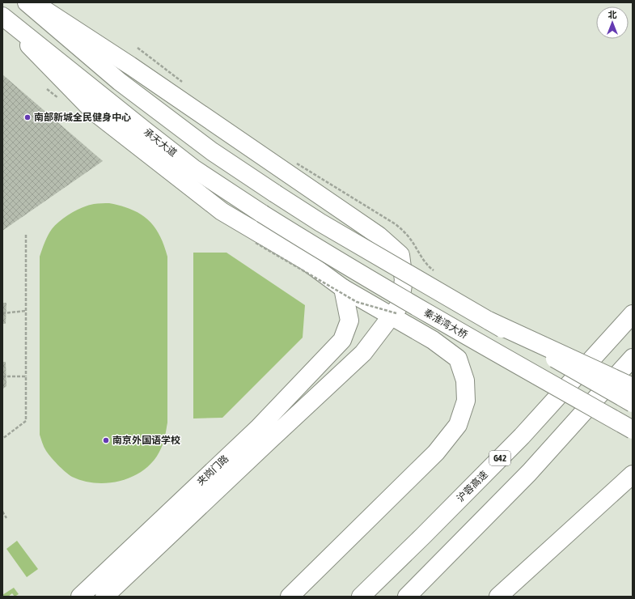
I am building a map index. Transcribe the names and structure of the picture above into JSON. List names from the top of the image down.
{
  "streets": {
    "main road": [
      "承天大道",
      "秦淮湾大桥",
      "G42",
      "夹岗门路",
      "沪蓉高速"
    ]
  },
  "crossings": [
    ["承天大道", "秦淮湾大桥"]
  ],
  "places": ["南部新城全民健身中心", "南京外国语学校"],
  "north": "top"
}
